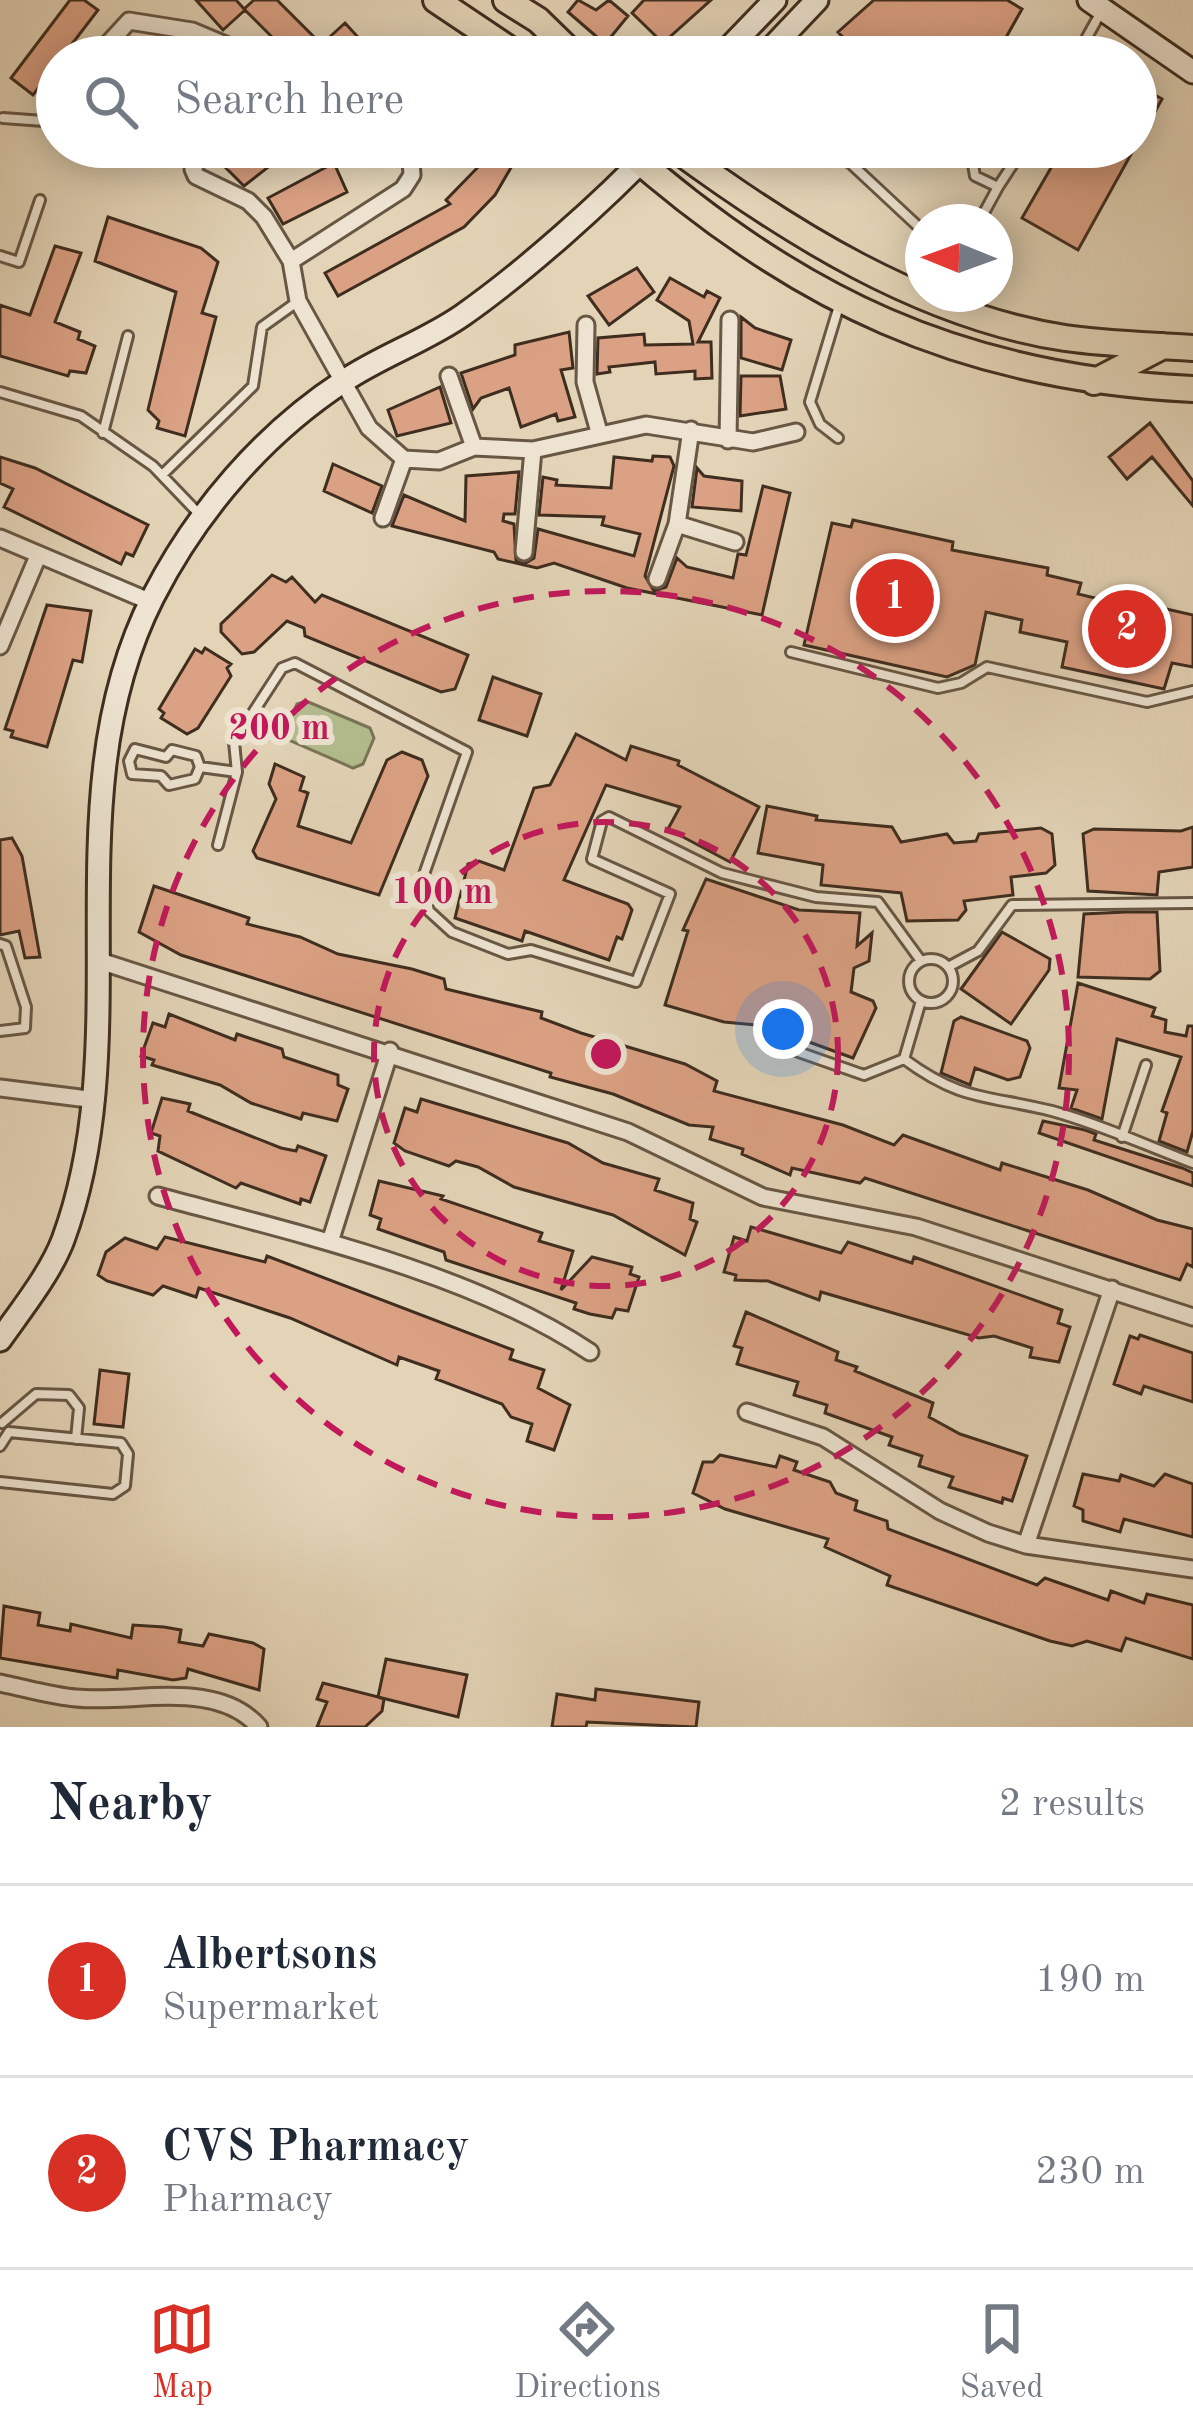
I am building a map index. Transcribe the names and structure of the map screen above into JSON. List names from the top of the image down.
{
  "north": "left",
  "page": {
    "search": "Search here",
    "pins": ["1", "2"],
    "heading": ["Nearby", "2 results"],
    "list": [
      {
        "mark": "1",
        "name": "Albertsons",
        "note": "Supermarket",
        "value": "190 m"
      },
      {
        "mark": "2",
        "name": "CVS Pharmacy",
        "note": "Pharmacy",
        "value": "230 m"
      }
    ],
    "nav": ["Map", "Directions", "Saved"]
  },
  "rings": ["200 m", "100 m"]
}
